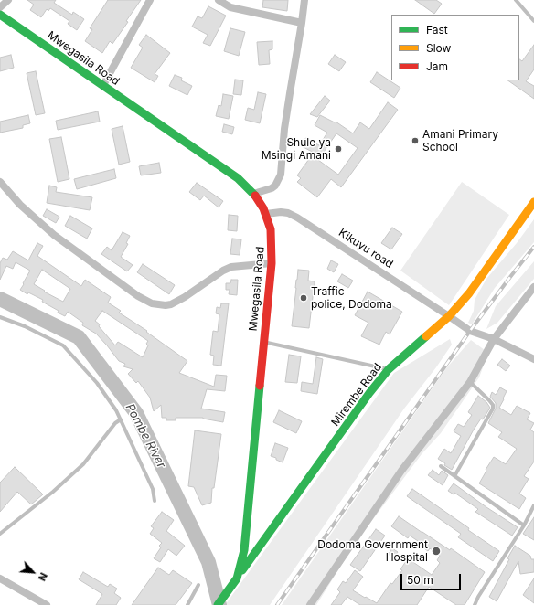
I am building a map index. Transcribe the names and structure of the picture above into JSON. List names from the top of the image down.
{
  "streets": {
    "street": ["Mwegasila Road", "Kikuyu road", "Mirembe Road"]
  },
  "crossings": [
    ["Mwegasila Road", "Kikuyu road"],
    ["Mwegasila Road", "Mirembe Road"],
    ["Kikuyu road", "Mirembe Road"]
  ],
  "water": ["Pombe River"],
  "places": [
    "Amani Primary School",
    "Shule ya Msingi Amani",
    "Traffic police, Dodoma",
    "Dodoma Government Hospital"
  ],
  "legend": ["Fast", "Slow", "Jam"],
  "scale_bar": "50 m",
  "north": "bottom right"
}
